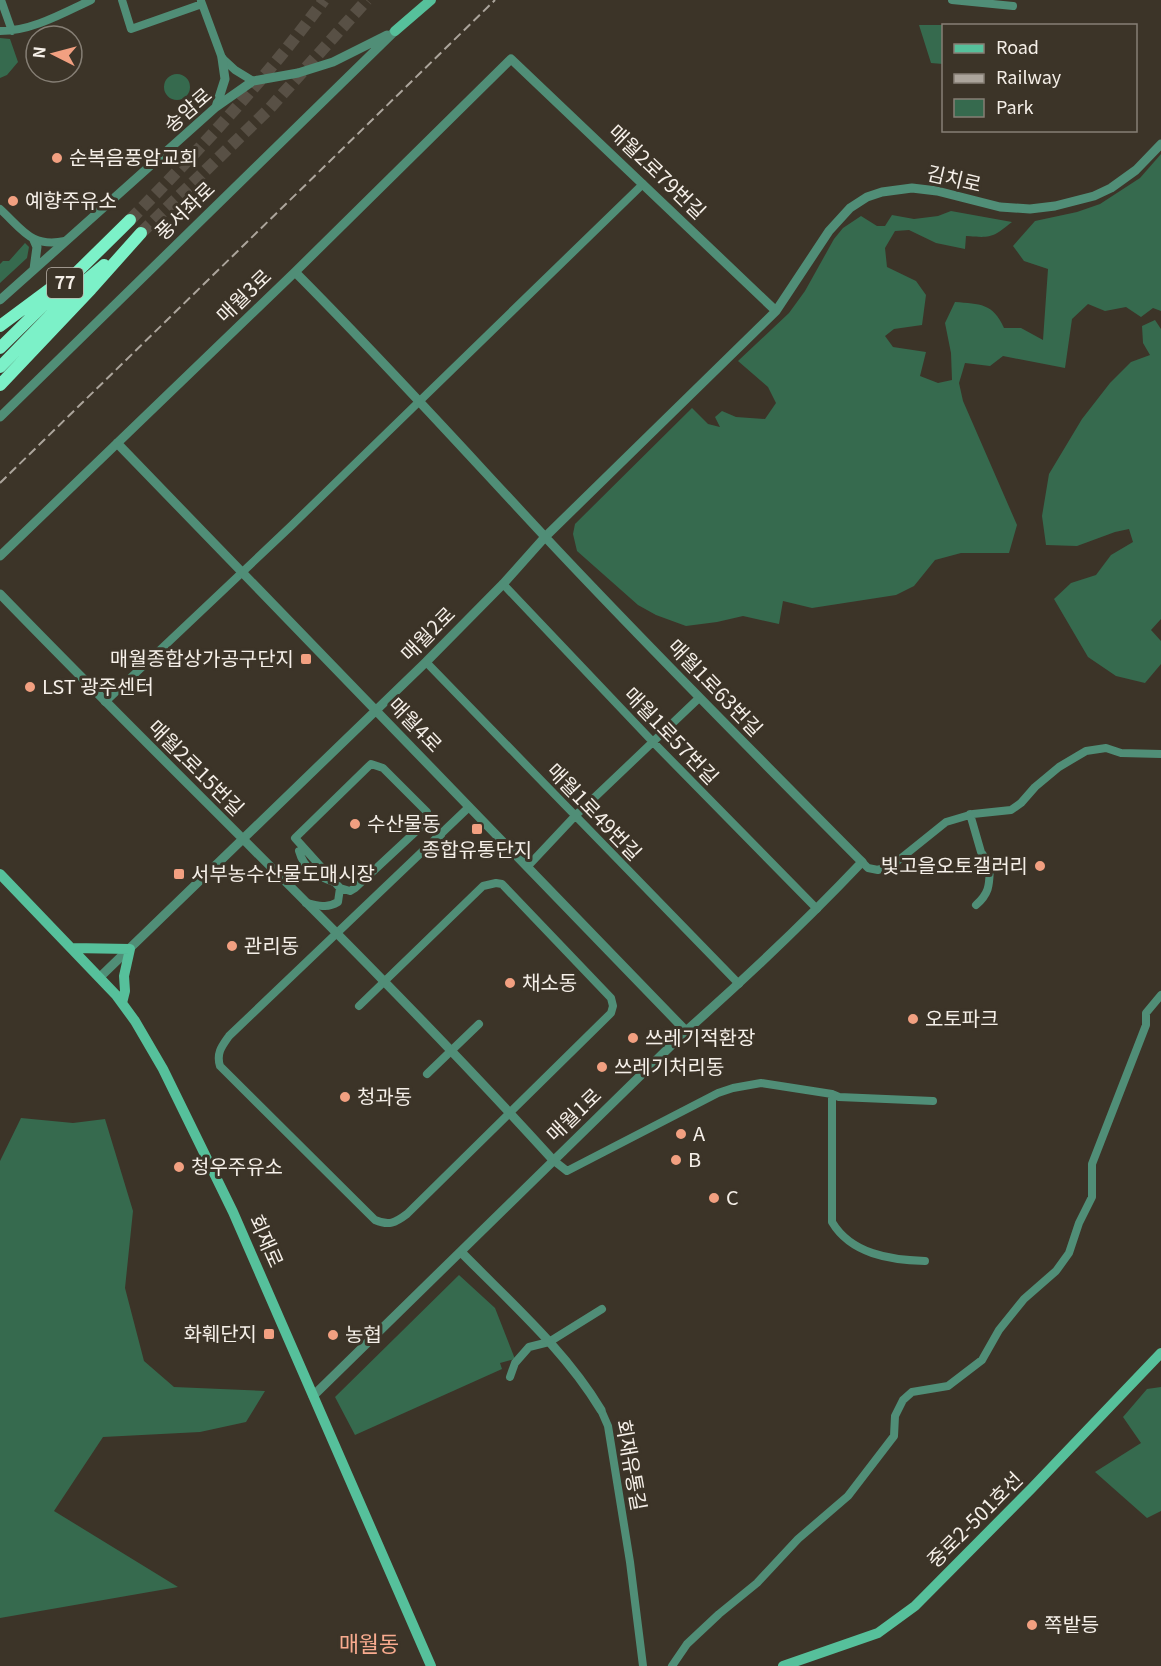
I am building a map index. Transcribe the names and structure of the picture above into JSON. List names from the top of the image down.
{
  "streets": {
    "highway": ["77"],
    "main road": ["송암로", "회재로", "중로2-501호선"],
    "street": [
      "매월2로79번길",
      "김치로",
      "풍서좌로",
      "매월3로",
      "매월2로",
      "매월1로63번길",
      "매월4로",
      "매월1로57번길",
      "매월2로15번길",
      "매월1로49번길",
      "매월1로",
      "회재유통길"
    ]
  },
  "crossings": [
    ["송암로", "풍서좌로"],
    ["매월2로79번길", "김치로"],
    ["매월2로79번길", "매월3로"],
    ["매월2로79번길", "매월2로"],
    ["김치로", "매월2로"],
    ["매월3로", "매월1로63번길"],
    ["매월3로", "매월4로"],
    ["매월2로", "매월1로63번길"],
    ["매월2로", "매월4로"],
    ["매월2로", "매월1로57번길"],
    ["매월2로", "매월2로15번길"],
    ["매월2로", "매월1로49번길"],
    ["매월2로", "회재로"],
    ["매월1로63번길", "매월1로"],
    ["매월4로", "매월1로"],
    ["매월1로57번길", "매월1로"],
    ["매월2로15번길", "매월1로"],
    ["매월1로49번길", "매월1로"],
    ["매월1로", "회재로"],
    ["매월1로", "회재유통길"]
  ],
  "districts": ["매월동"],
  "places": {
    "other": [
      "순복음풍암교회",
      "예향주유소",
      "LST 광주센터",
      "수산물동",
      "빛고을오토갤러리",
      "관리동",
      "채소동",
      "오토파크",
      "쓰레기적환장",
      "쓰레기처리동",
      "청과동",
      "A",
      "B",
      "청우주유소",
      "C",
      "농협",
      "쪽밭등"
    ],
    "transit": [
      "매월종합상가공구단지",
      "종합유통단지",
      "서부농수산물도매시장",
      "화훼단지"
    ]
  },
  "legend": ["Road", "Railway", "Park"],
  "north": "left"
}
